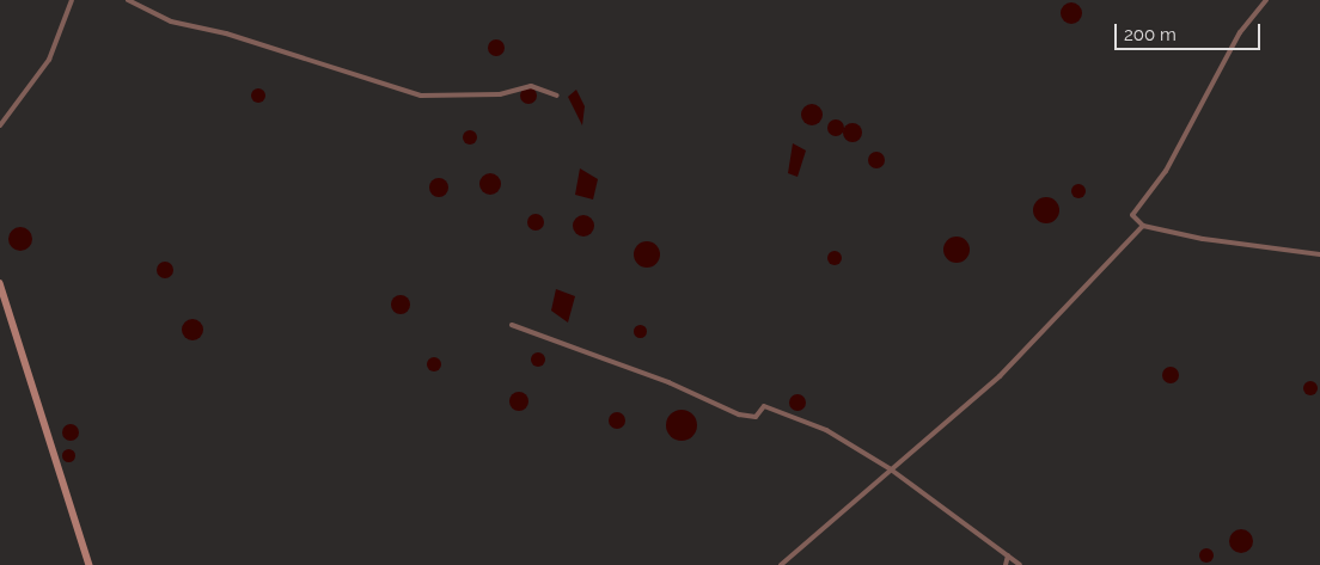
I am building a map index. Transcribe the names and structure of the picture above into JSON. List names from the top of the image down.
{
  "scale_bar": "200 m"
}
